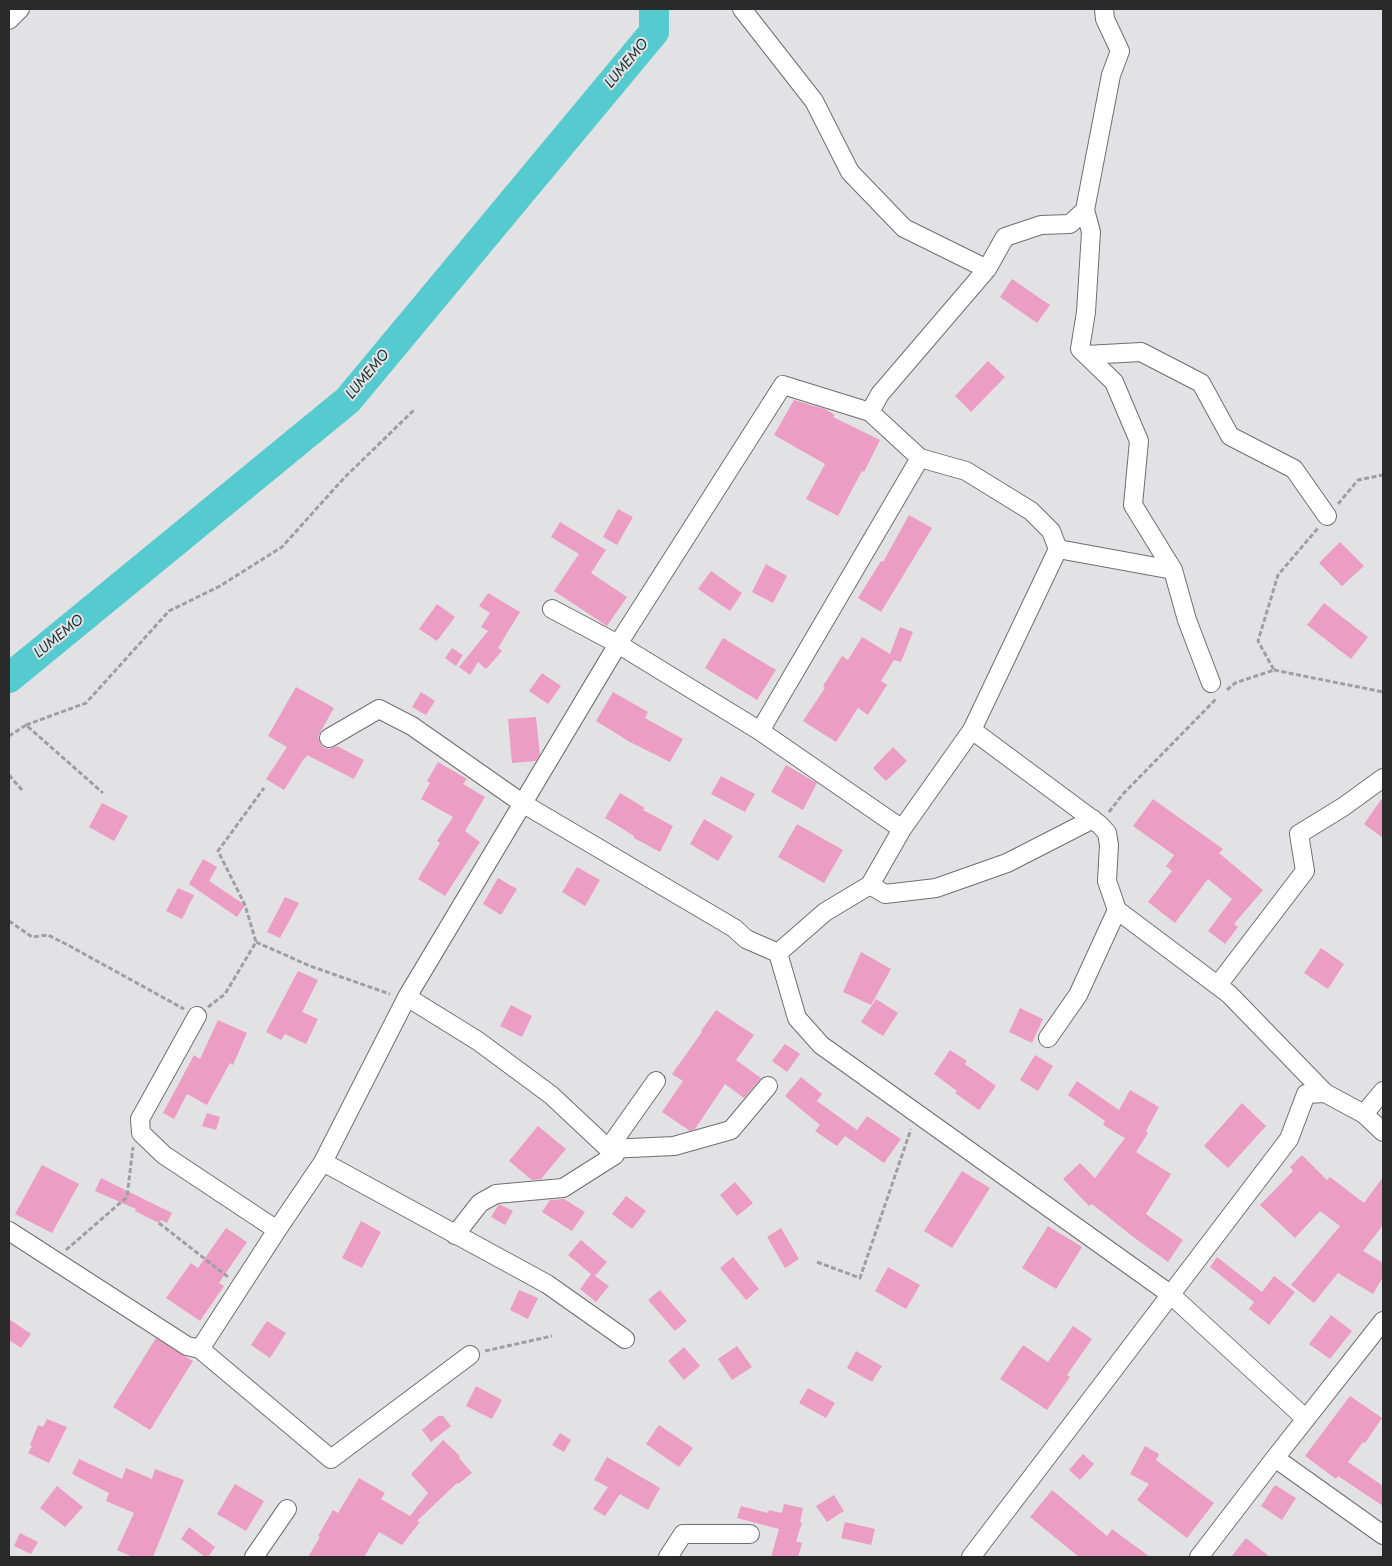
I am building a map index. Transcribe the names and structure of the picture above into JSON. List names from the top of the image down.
{
  "water": ["LUMEMO"]
}
